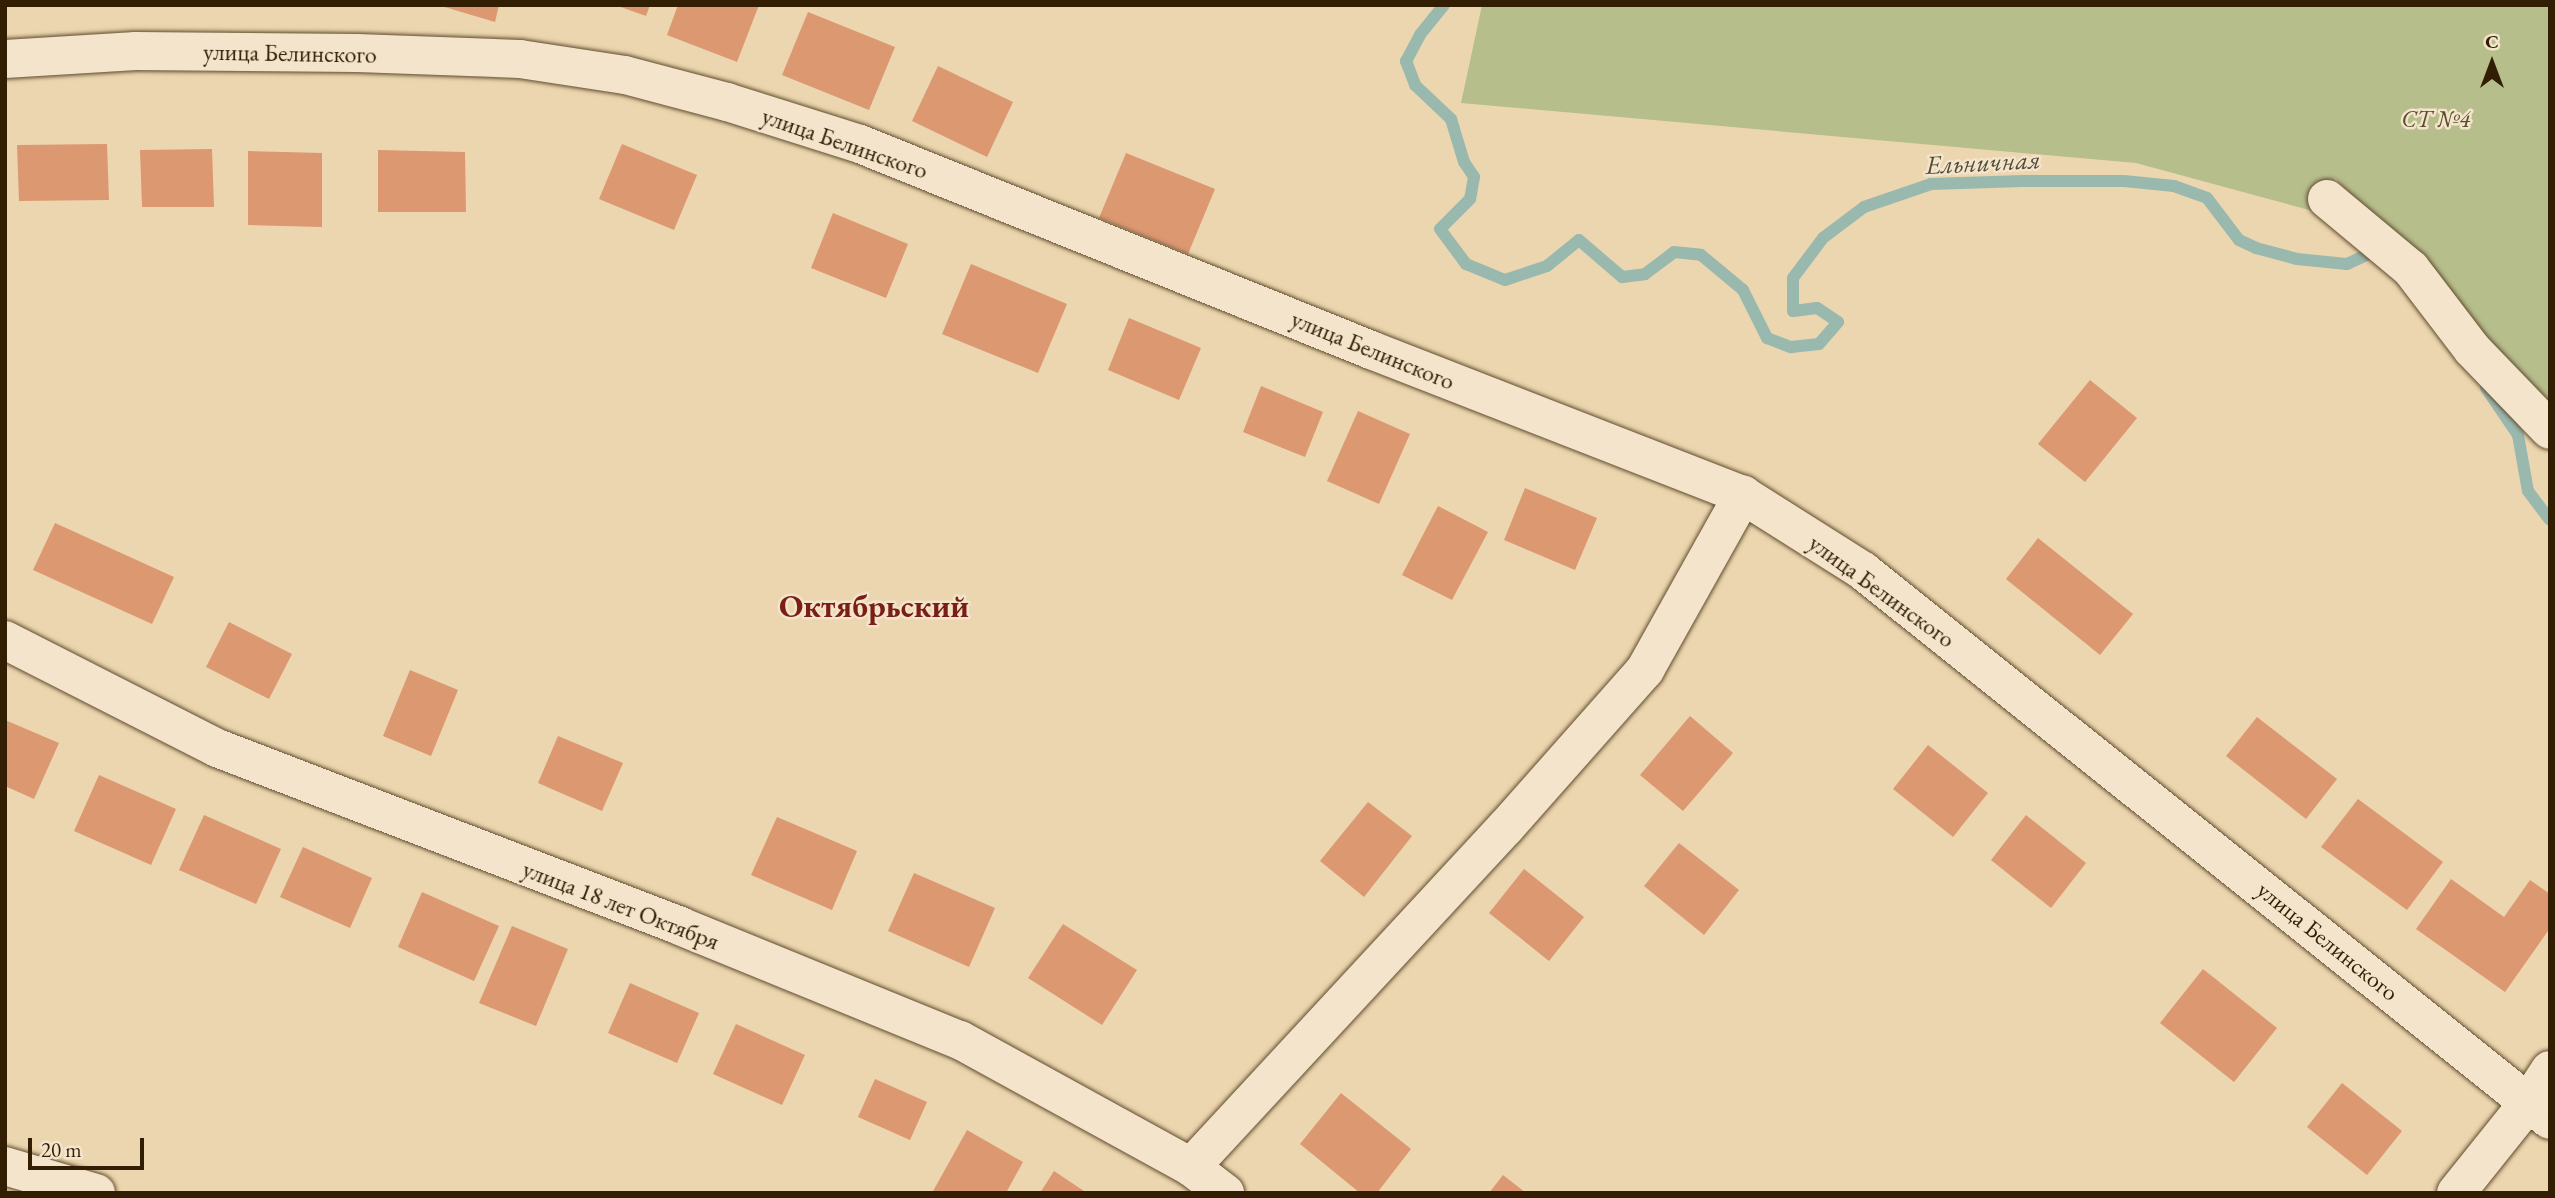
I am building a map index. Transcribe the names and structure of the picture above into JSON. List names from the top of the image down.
{
  "streets": {
    "street": ["улица Белинского", "улица 18 лет Октября"]
  },
  "districts": ["Октябрьский"],
  "water": ["Ельничная"],
  "parks": ["СТ №4"],
  "scale_bar": "20 m",
  "north": "top"
}
